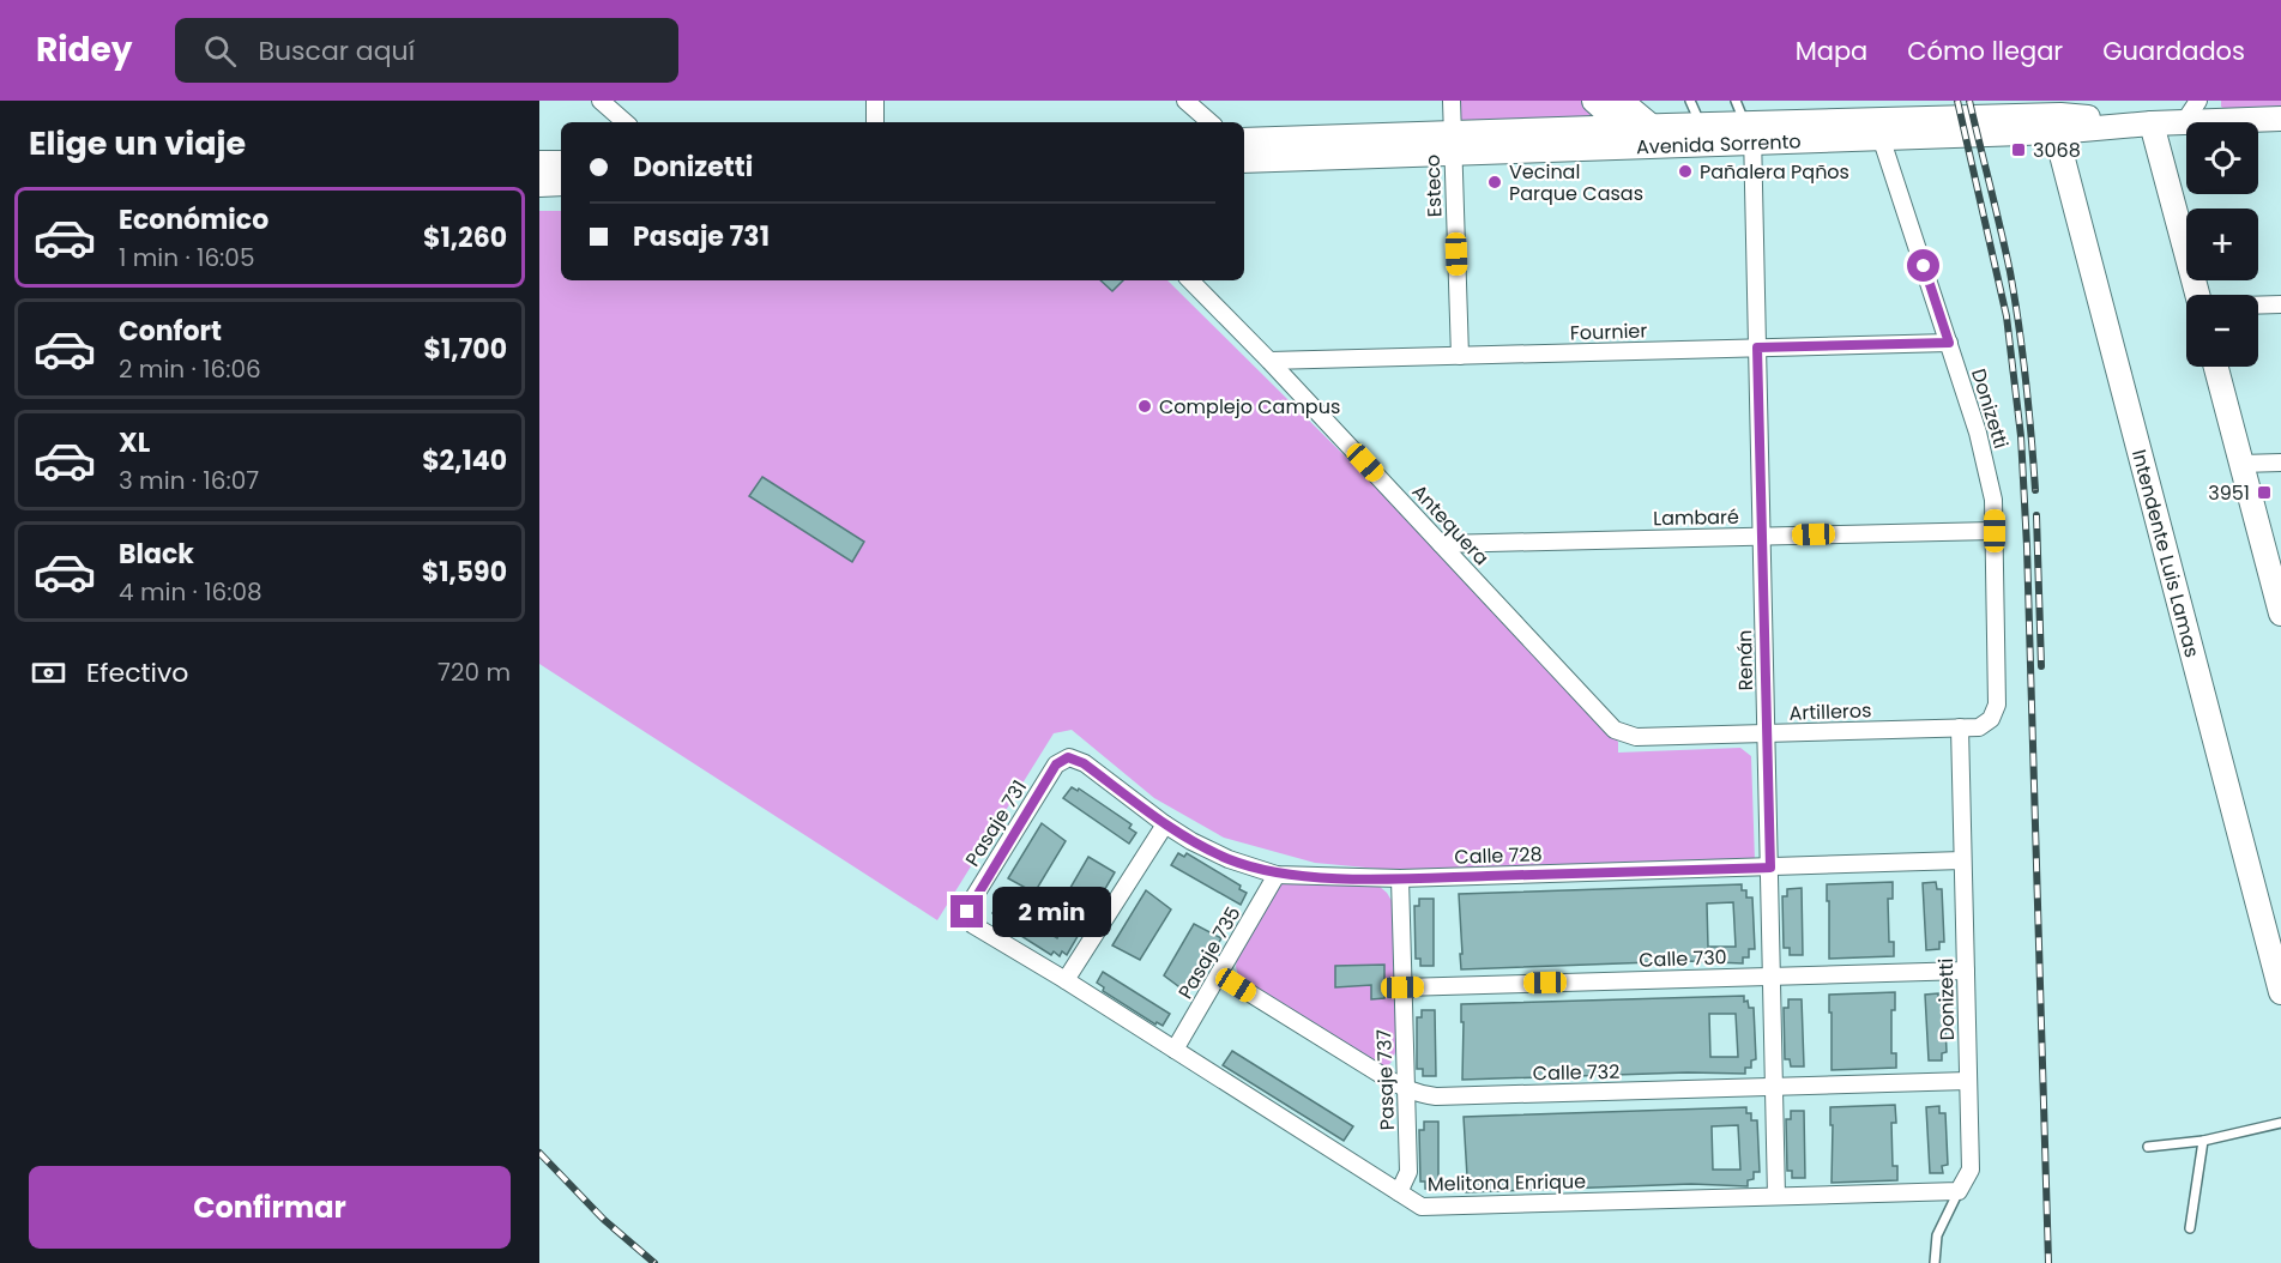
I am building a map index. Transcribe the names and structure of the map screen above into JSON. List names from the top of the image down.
{
  "streets": {
    "main road": ["Avenida Sorrento", "Intendente Luis Lamas"],
    "street": [
      "Esteco",
      "Fournier",
      "Donizetti",
      "Lambaré",
      "Antequera",
      "Renán",
      "Artilleros",
      "Pasaje 731",
      "Calle 728",
      "Pasaje 735",
      "Calle 730",
      "Calle 732",
      "Pasaje 737",
      "Melitona Enrique"
    ]
  },
  "crossings": [
    ["Avenida Sorrento", "Esteco"],
    ["Avenida Sorrento", "Donizetti"],
    ["Avenida Sorrento", "Intendente Luis Lamas"],
    ["Avenida Sorrento", "Renán"],
    ["Esteco", "Fournier"],
    ["Fournier", "Donizetti"],
    ["Fournier", "Antequera"],
    ["Fournier", "Renán"],
    ["Donizetti", "Lambaré"],
    ["Donizetti", "Artilleros"],
    ["Donizetti", "Calle 728"],
    ["Donizetti", "Calle 730"],
    ["Donizetti", "Calle 732"],
    ["Donizetti", "Melitona Enrique"],
    ["Lambaré", "Antequera"],
    ["Lambaré", "Renán"],
    ["Antequera", "Artilleros"],
    ["Renán", "Artilleros"],
    ["Renán", "Calle 728"],
    ["Renán", "Calle 730"],
    ["Renán", "Calle 732"],
    ["Renán", "Melitona Enrique"],
    ["Pasaje 731", "Calle 728"],
    ["Pasaje 731", "Melitona Enrique"],
    ["Calle 728", "Pasaje 735"],
    ["Calle 728", "Pasaje 737"],
    ["Pasaje 735", "Calle 732"],
    ["Pasaje 735", "Melitona Enrique"],
    ["Calle 730", "Pasaje 737"],
    ["Calle 732", "Pasaje 737"],
    ["Pasaje 737", "Melitona Enrique"]
  ],
  "places": {
    "transit": ["3068", "3951"],
    "other": ["Pañalera Pqños", "Vecinal Parque Casas", "Complejo Campus"]
  },
  "page": {
    "header": "Ridey",
    "search": "Buscar aquí",
    "nav": ["Mapa", "Cómo llegar", "Guardados"],
    "heading": "Elige un viaje",
    "map_buttons": ["+", "−"],
    "banner": ["Donizetti", "Pasaje 731"],
    "list": [
      {
        "name": "Económico",
        "note": "1 min · 16:05",
        "value": "$1,260"
      },
      {
        "name": "Confort",
        "note": "2 min · 16:06",
        "value": "$1,700"
      },
      {
        "name": "XL",
        "note": "3 min · 16:07",
        "value": "$2,140"
      },
      {
        "name": "Black",
        "note": "4 min · 16:08",
        "value": "$1,590"
      }
    ],
    "pay": ["Efectivo", "720 m"],
    "bubble": "2 min",
    "buttons": "Confirmar"
  }
}
